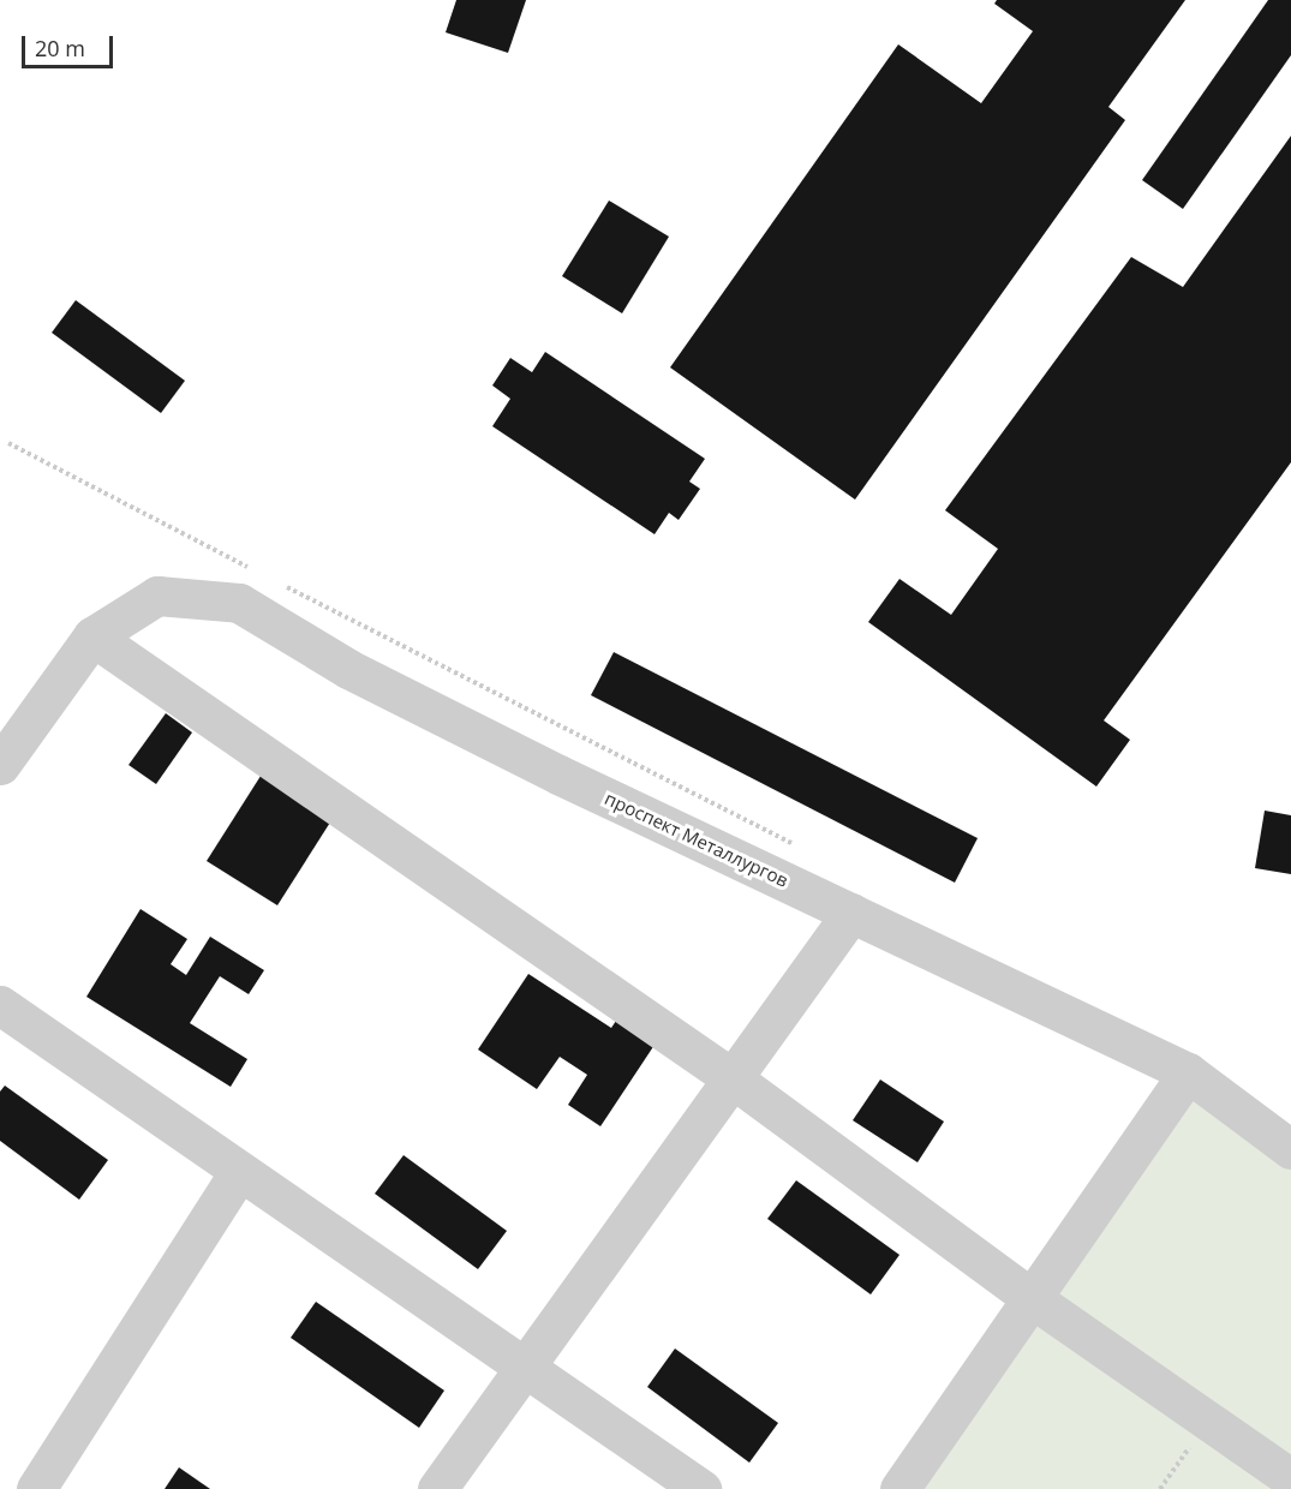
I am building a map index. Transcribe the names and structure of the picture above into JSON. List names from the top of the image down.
{
  "streets": {
    "street": ["проспект Металлургов"]
  },
  "scale_bar": "20 m"
}
